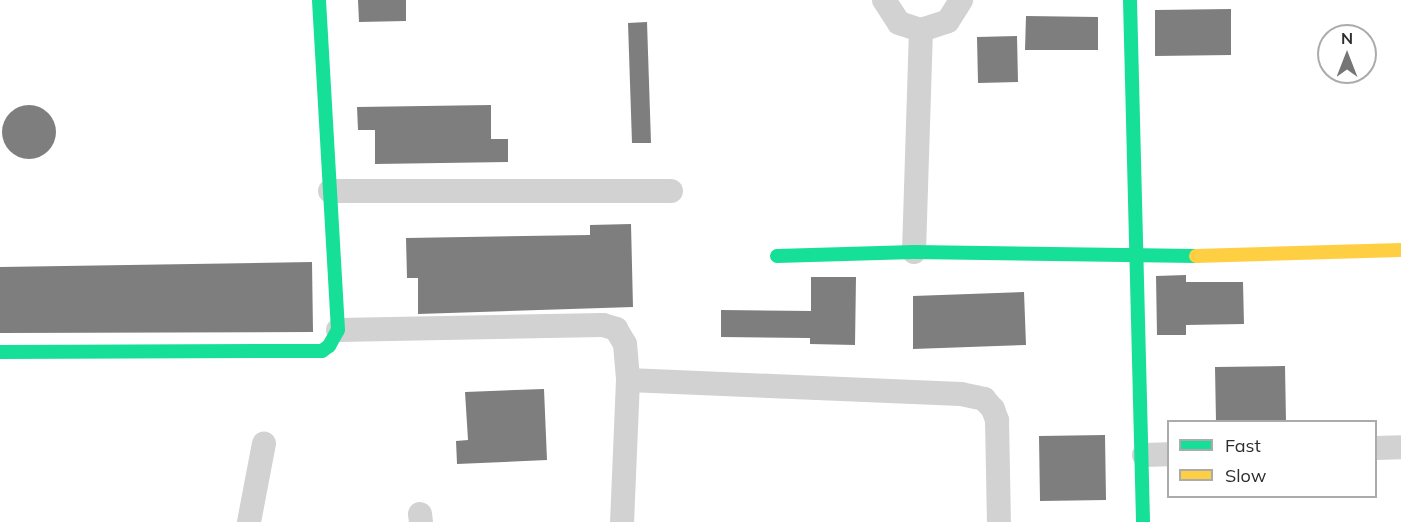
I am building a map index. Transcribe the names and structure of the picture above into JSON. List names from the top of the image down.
{
  "legend": ["Fast", "Slow"],
  "north": "top"
}
